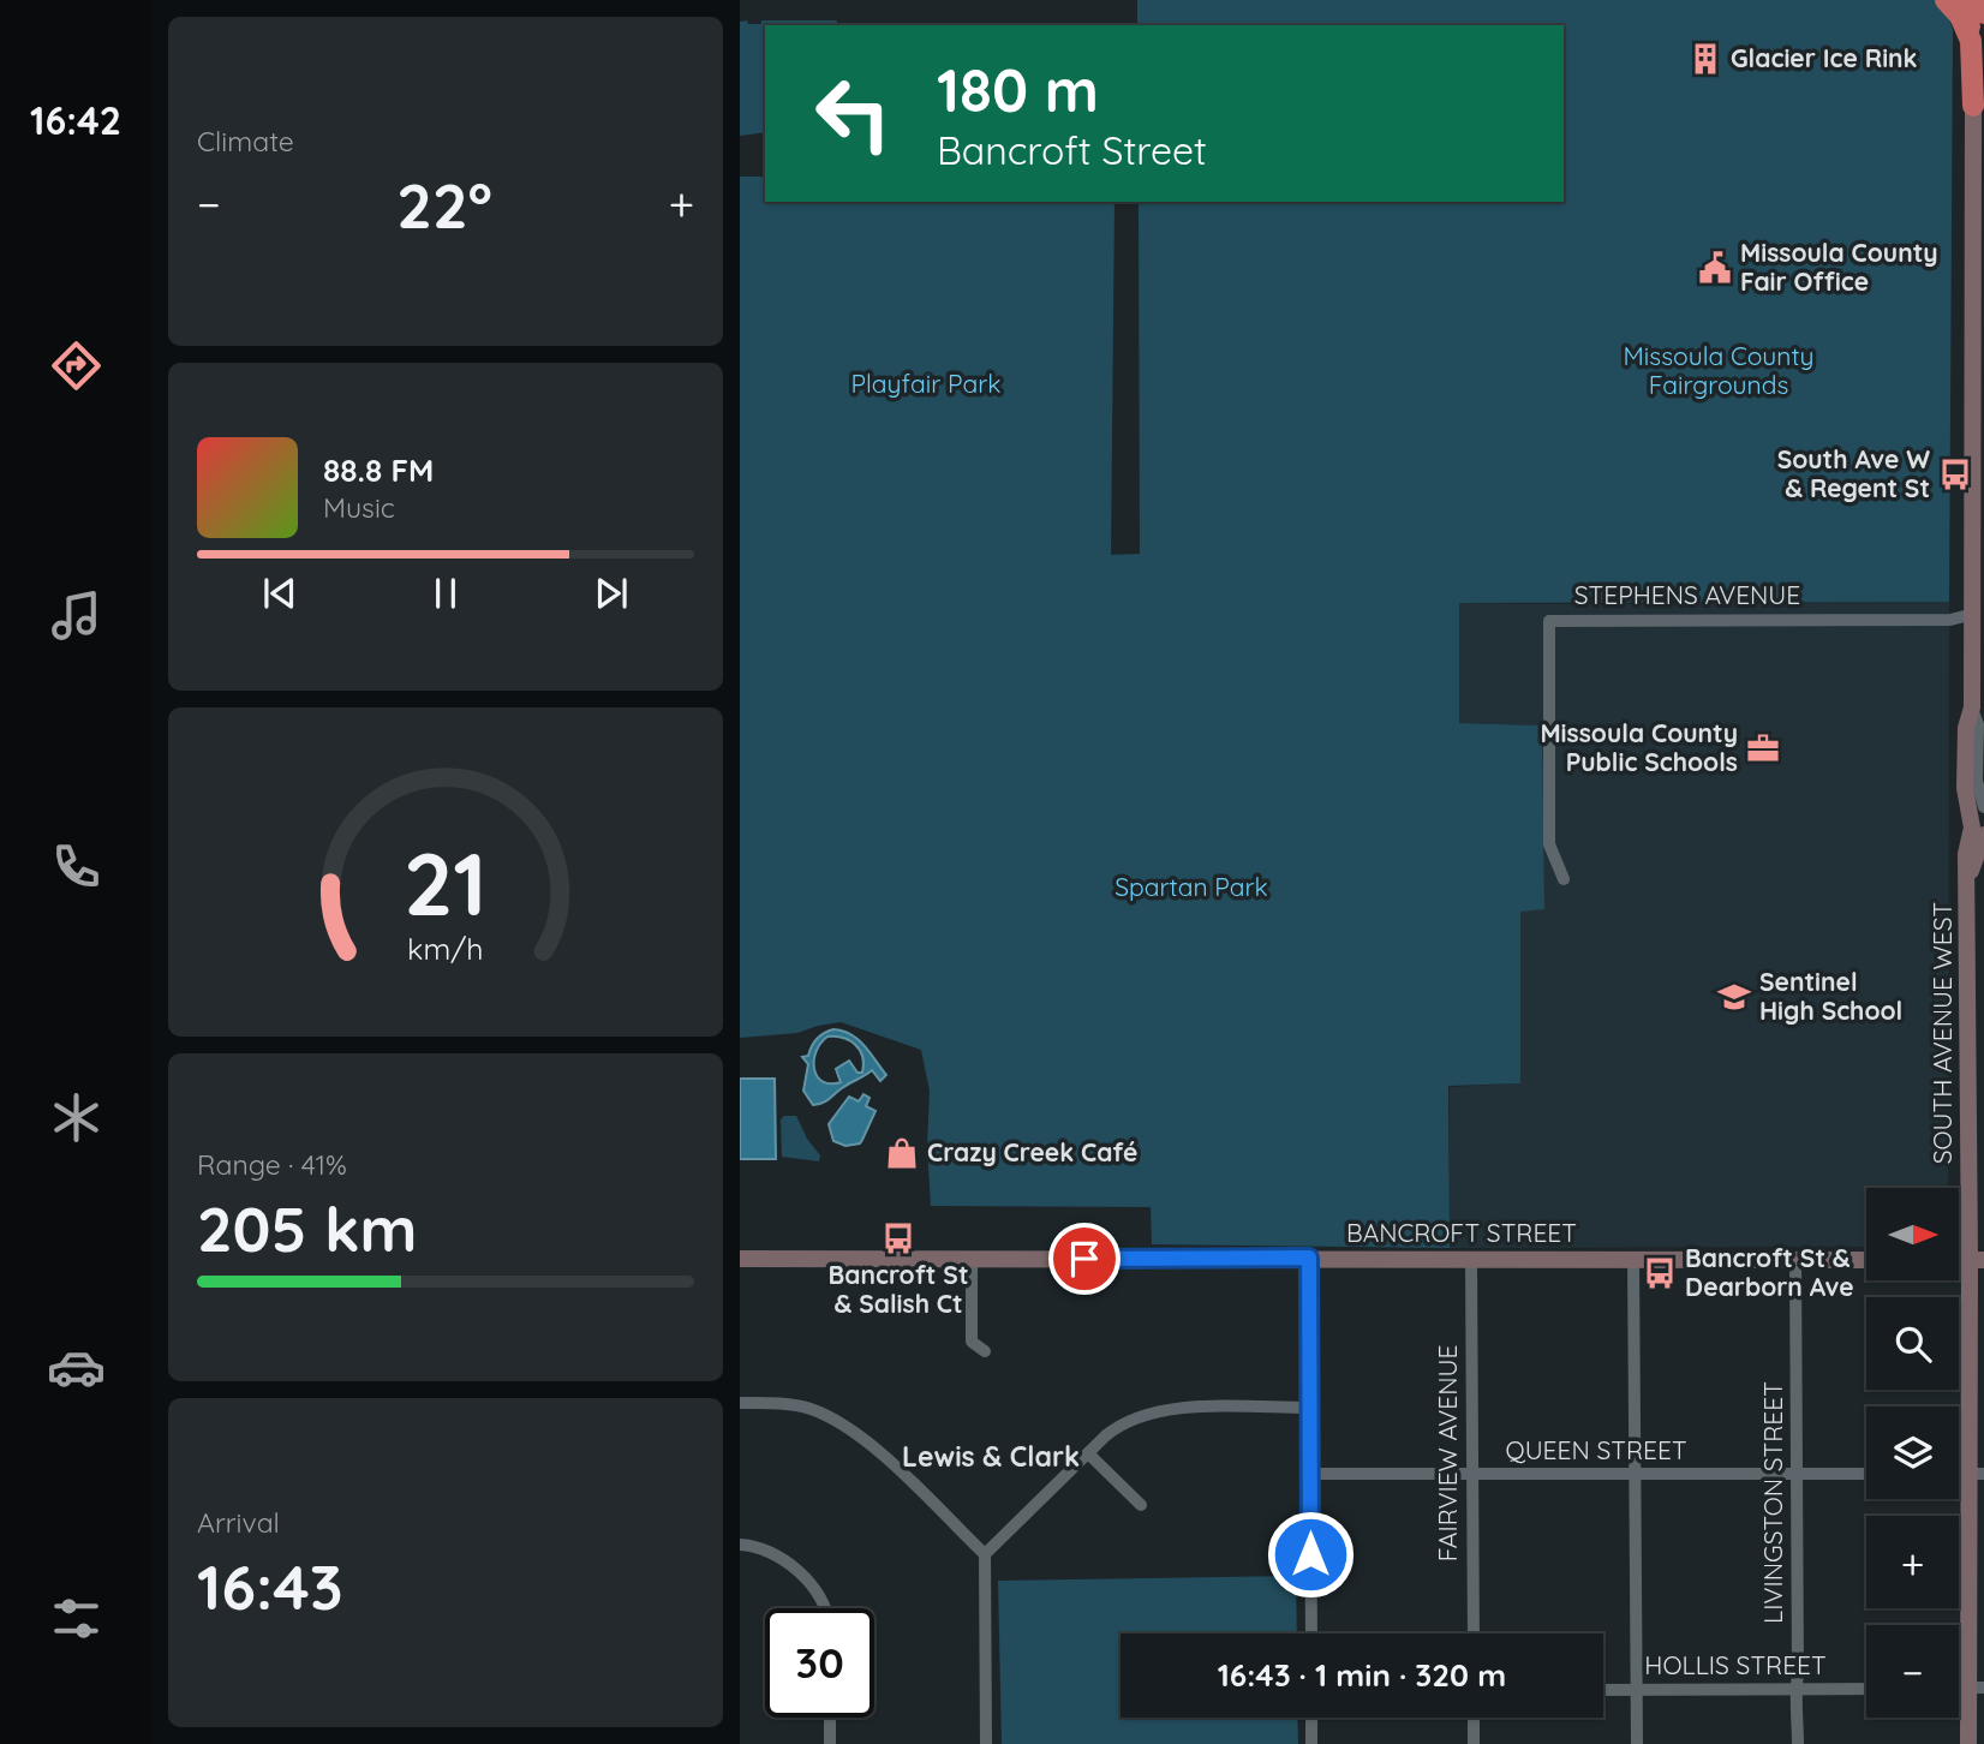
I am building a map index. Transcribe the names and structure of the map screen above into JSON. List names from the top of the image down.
{
  "streets": {
    "street": [
      "STEPHENS AVENUE",
      "SOUTH AVENUE WEST",
      "BANCROFT STREET",
      "QUEEN STREET",
      "FAIRVIEW AVENUE",
      "LIVINGSTON STREET",
      "HOLLIS STREET"
    ]
  },
  "crossings": [
    ["STEPHENS AVENUE", "SOUTH AVENUE WEST"],
    ["BANCROFT STREET", "FAIRVIEW AVENUE"],
    ["BANCROFT STREET", "LIVINGSTON STREET"],
    ["QUEEN STREET", "FAIRVIEW AVENUE"],
    ["QUEEN STREET", "LIVINGSTON STREET"],
    ["LIVINGSTON STREET", "HOLLIS STREET"]
  ],
  "districts": ["Lewis & Clark"],
  "parks": ["Missoula County Fairgrounds", "Playfair Park", "Spartan Park"],
  "places": {
    "building": ["Glacier Ice Rink"],
    "public building": ["Missoula County Fair Office"],
    "bus stop": ["South Ave W & Regent St", "Bancroft St & Salish Ct", "Bancroft St & Dearborn Ave"],
    "office": ["Missoula County Public Schools"],
    "school or university": ["Sentinel High School"],
    "shop": ["Crazy Creek Café"]
  },
  "north": "right",
  "page": {
    "tabs": "16:42",
    "tile": [
      "Climate",
      ["Range · 41%", "205 km"],
      ["Arrival", "16:43"]
    ],
    "turn": ["180 m", "Bancroft Street"],
    "heat": ["−", "22°", "+"],
    "song": ["88.8 FM", "Music"],
    "map_buttons": ["+", "−"],
    "limit": "30",
    "trip": "16:43 · 1 min · 320 m",
    "gauge": ["21", "km/h"]
  }
}
